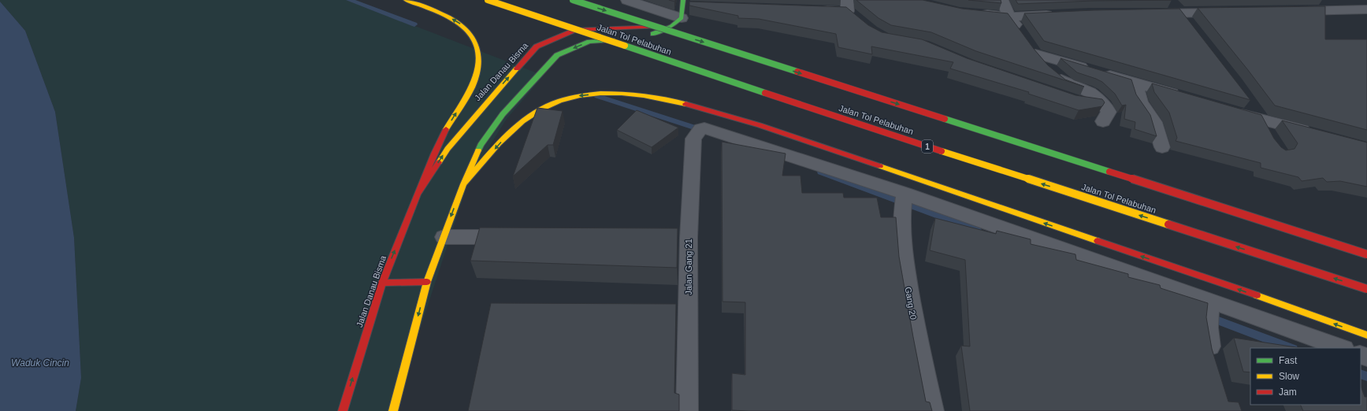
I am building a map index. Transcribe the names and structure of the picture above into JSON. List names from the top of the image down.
{
  "streets": {
    "main road": ["Jalan Tol Pelabuhan", "Jalan Danau Bisma", "1"],
    "street": ["Jalan Gang 21", "Gang 20"]
  },
  "crossings": [
    ["Jalan Gang 21", "Gang 20"]
  ],
  "water": ["Waduk Cincin"],
  "legend": ["Fast", "Slow", "Jam"]
}
